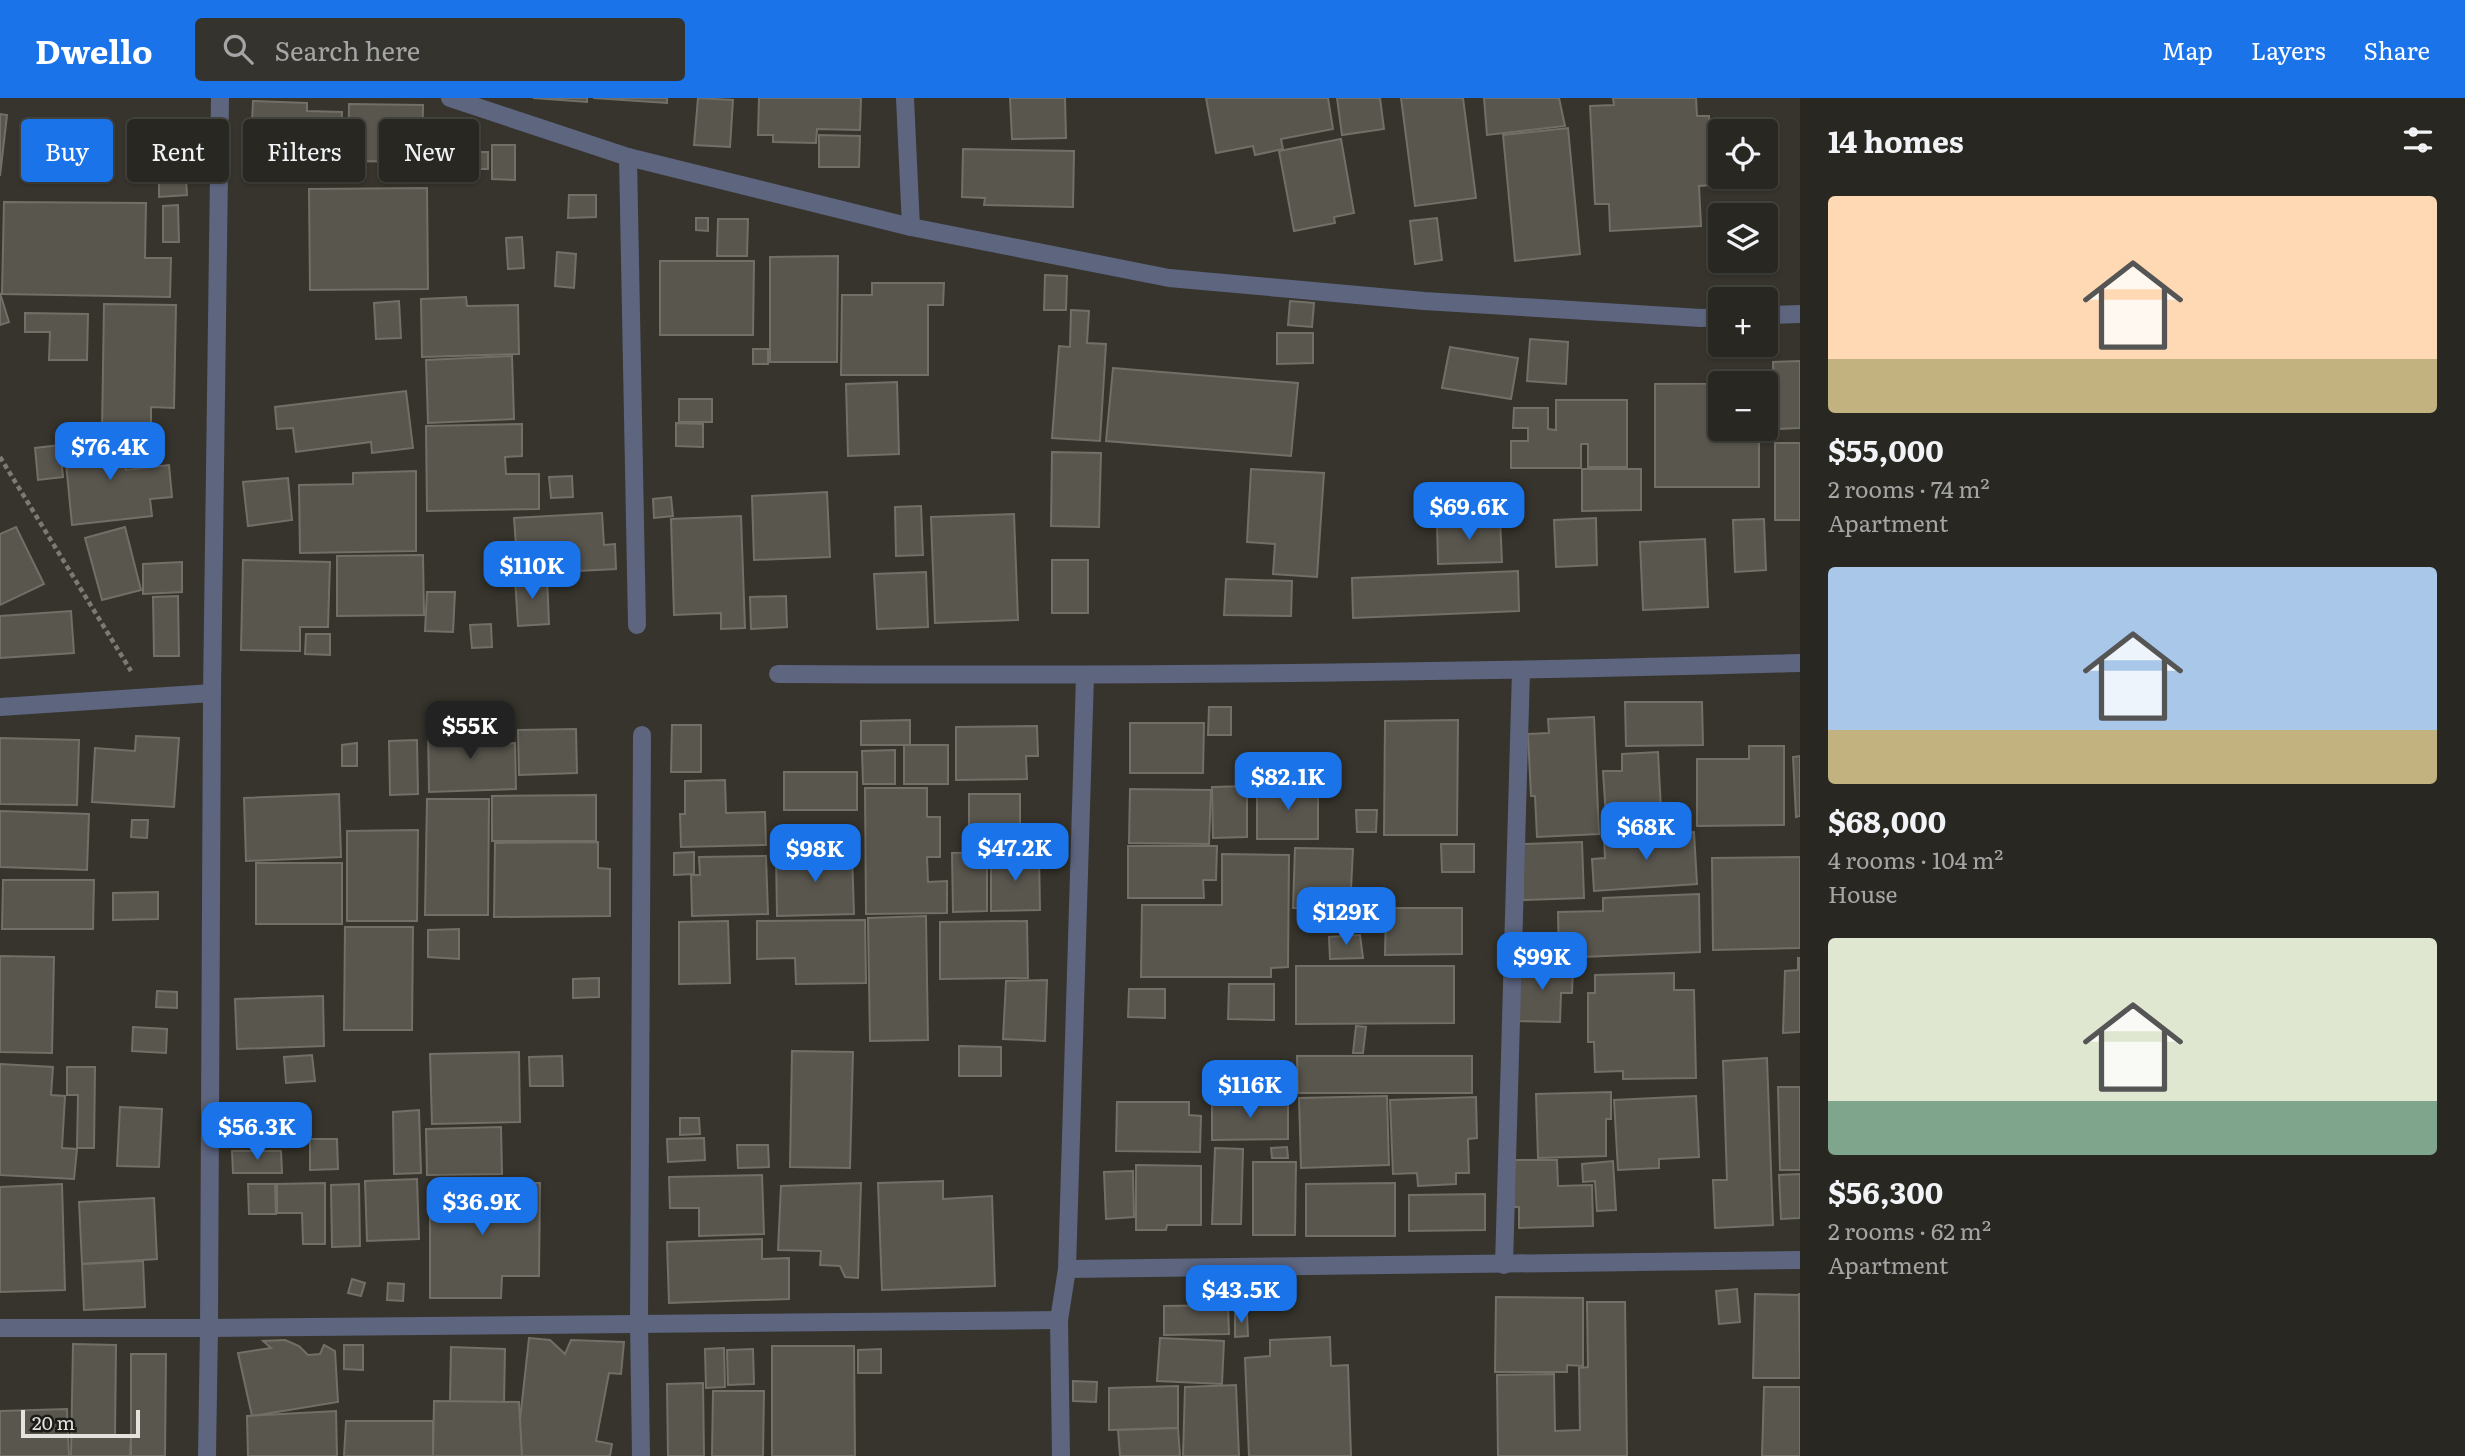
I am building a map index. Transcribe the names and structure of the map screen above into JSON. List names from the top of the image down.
{
  "scale_bar": "20 m",
  "page": {
    "header": "Dwello",
    "search": "Search here",
    "nav": ["Map", "Layers", "Share"],
    "heading": "14 homes",
    "map_buttons": ["+", "−"],
    "chip": [
      "Buy",
      "Rent",
      "Filters",
      "New"
    ],
    "list": [
      {
        "name": "$55,000",
        "note": "2 rooms · 74 m² · Apartment"
      },
      {
        "name": "$68,000",
        "note": "4 rooms · 104 m² · House"
      },
      {
        "name": "$56,300",
        "note": "2 rooms · 62 m² · Apartment"
      }
    ],
    "price": [
      "$76.4K",
      "$69.6K",
      "$110K",
      "$55K",
      "$82.1K",
      "$68K",
      "$47.2K",
      "$98K",
      "$129K",
      "$99K",
      "$116K",
      "$56.3K",
      "$36.9K",
      "$43.5K"
    ],
    "scale": "20 m"
  }
}
